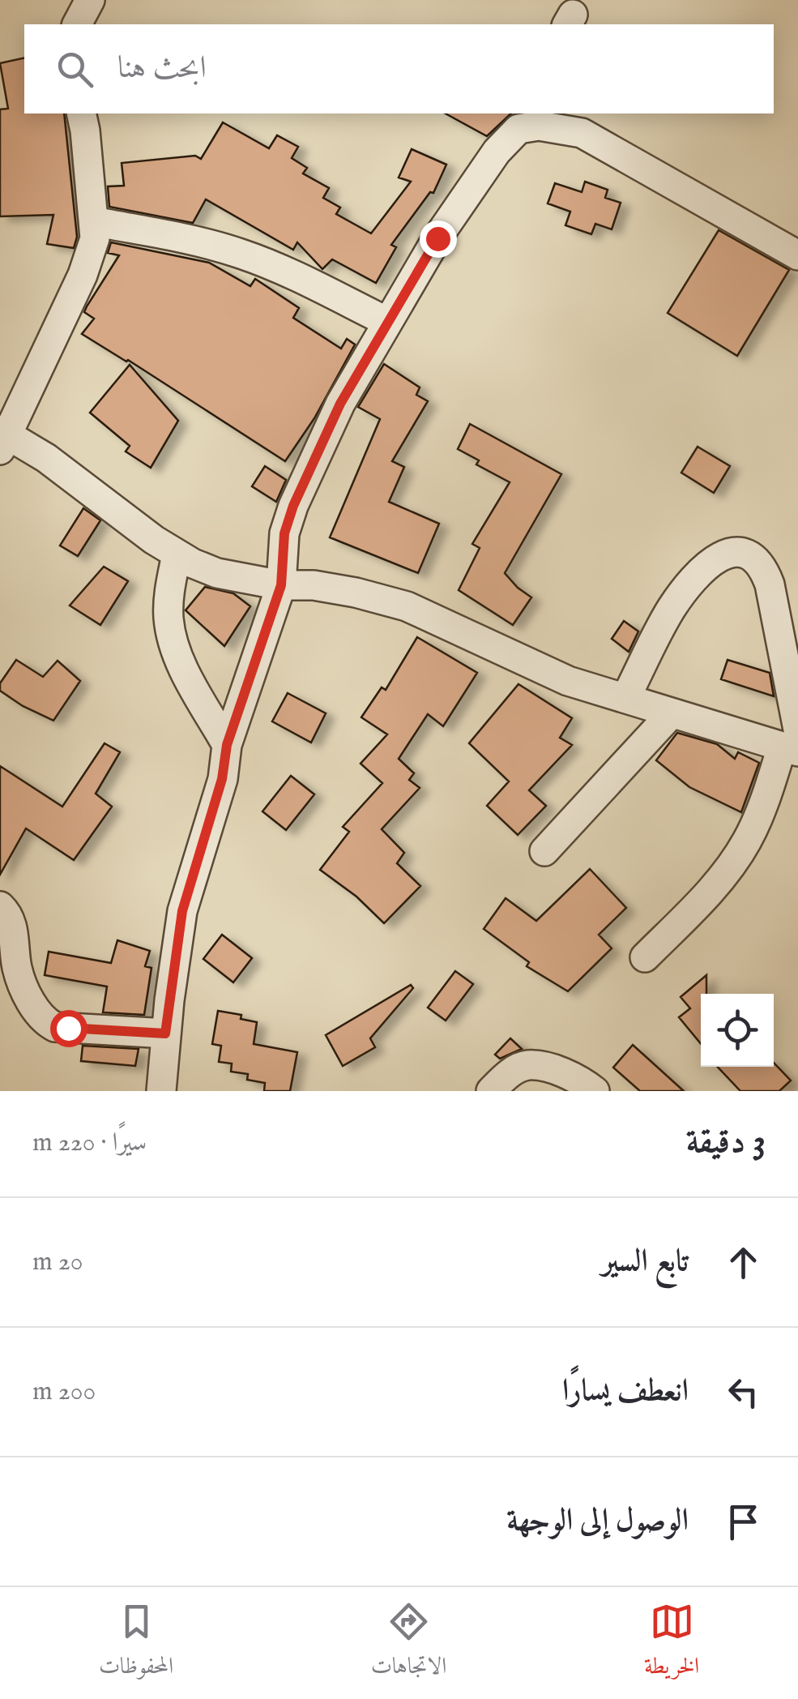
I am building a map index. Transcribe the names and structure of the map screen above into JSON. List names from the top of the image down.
{
  "page": {
    "search": "ابحث هنا",
    "heading": ["3 دقيقة", "سيرًا · 220 m"],
    "list": [
      ["تابع السير", "20 m"],
      ["انعطف يسارًا", "200 m"],
      "الوصول إلى الوجهة"
    ],
    "nav": ["الخريطة", "الاتجاهات", "المحفوظات"]
  }
}
